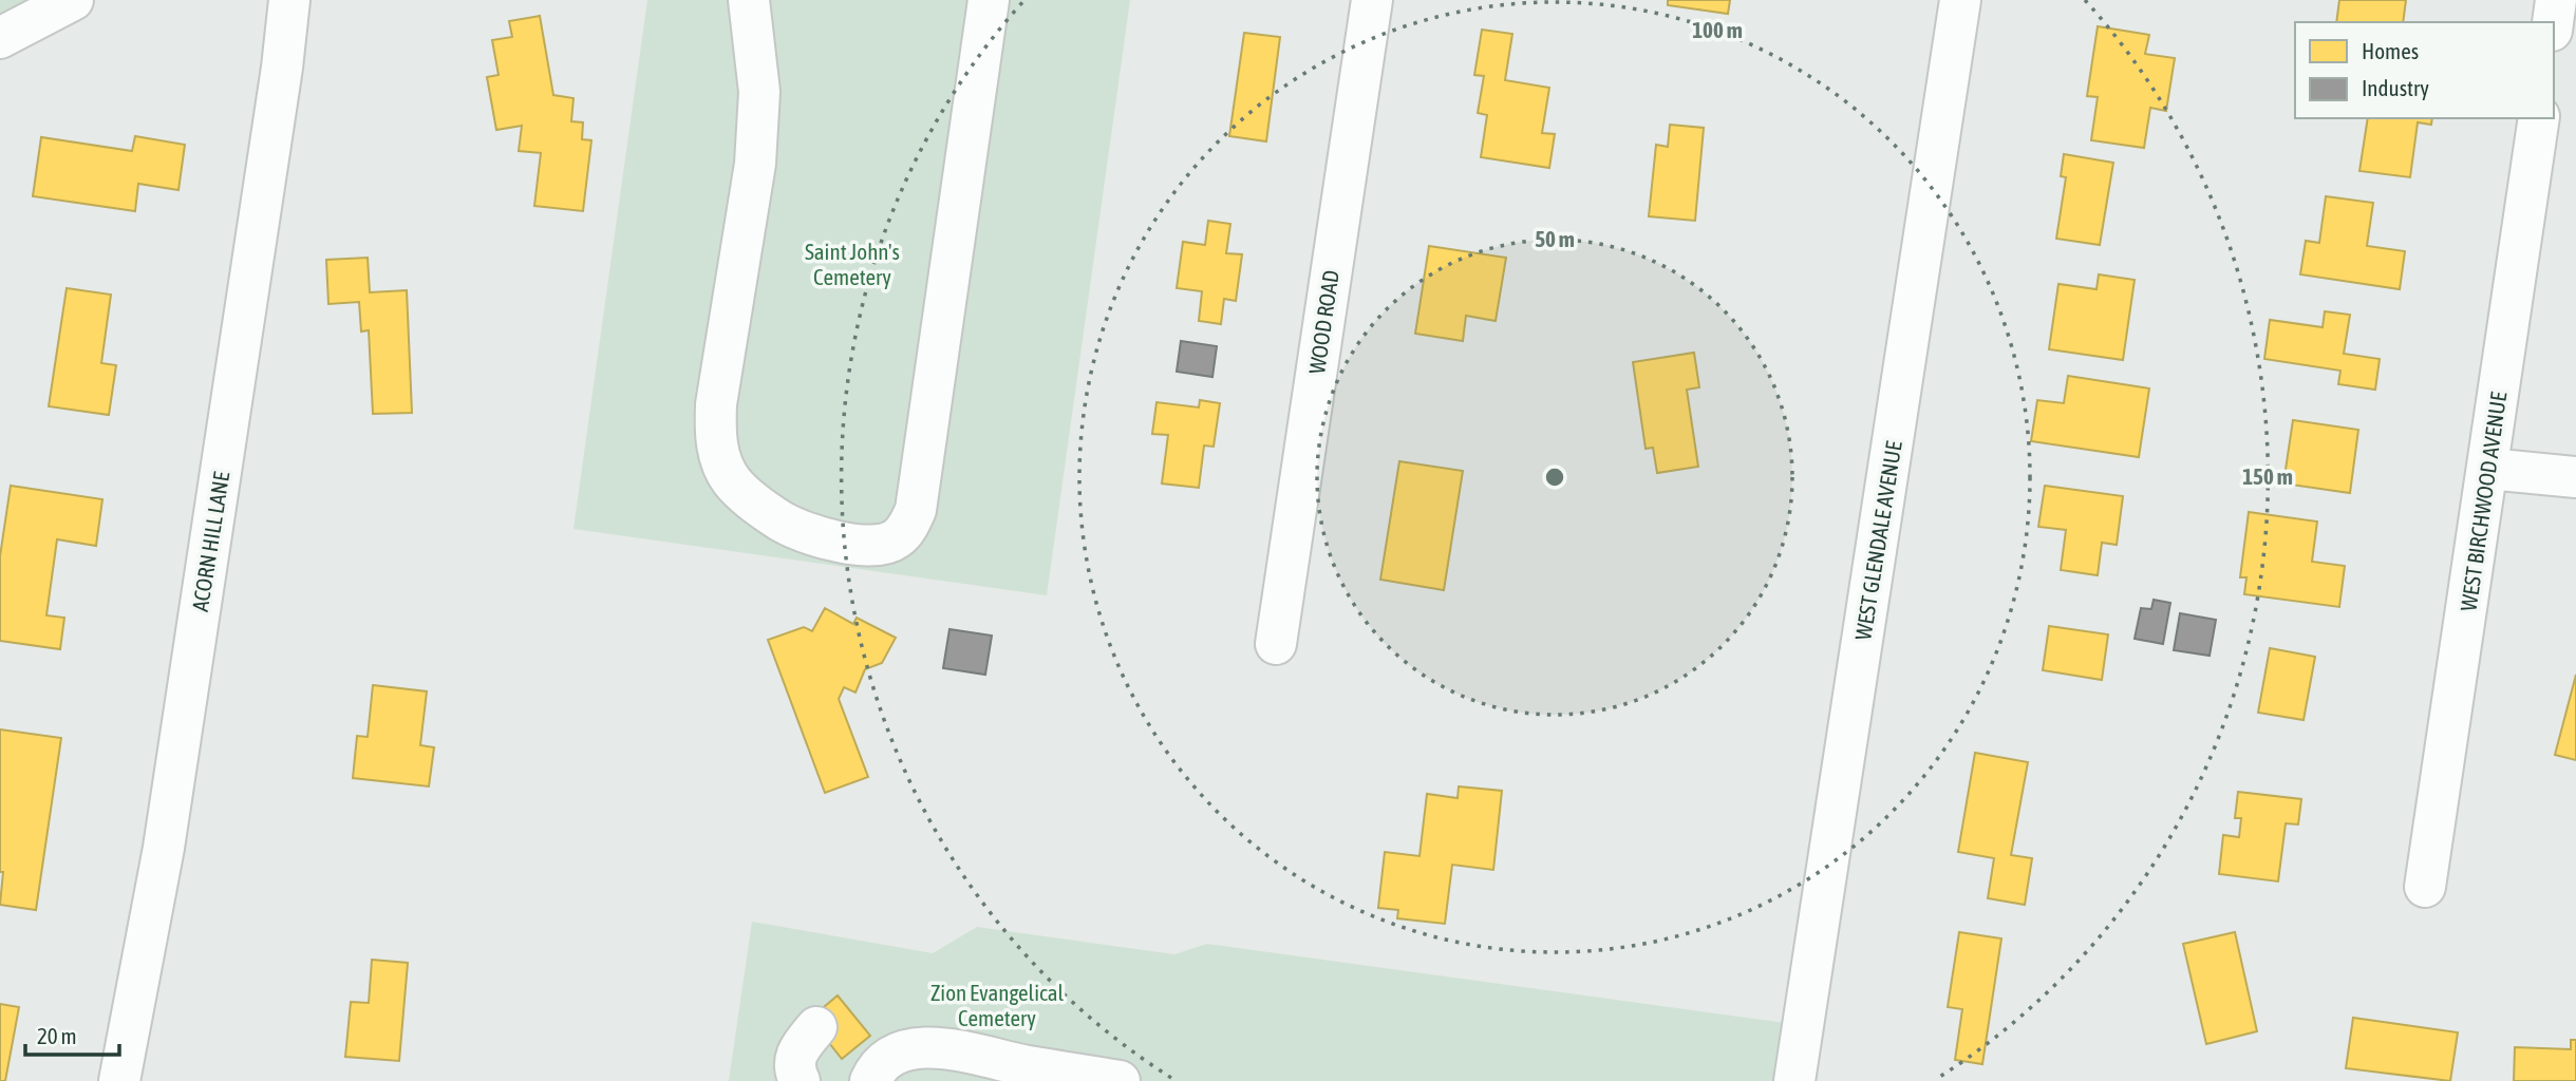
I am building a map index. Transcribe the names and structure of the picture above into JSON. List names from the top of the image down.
{
  "streets": {
    "street": [
      "WOOD ROAD",
      "WEST BIRCHWOOD AVENUE",
      "WEST GLENDALE AVENUE",
      "ACORN HILL LANE"
    ]
  },
  "parks": ["Saint John's Cemetery", "Zion Evangelical Cemetery"],
  "legend": ["Homes", "Industry"],
  "scale_bar": "20 m",
  "rings": ["100 m", "50 m", "150 m"]
}
